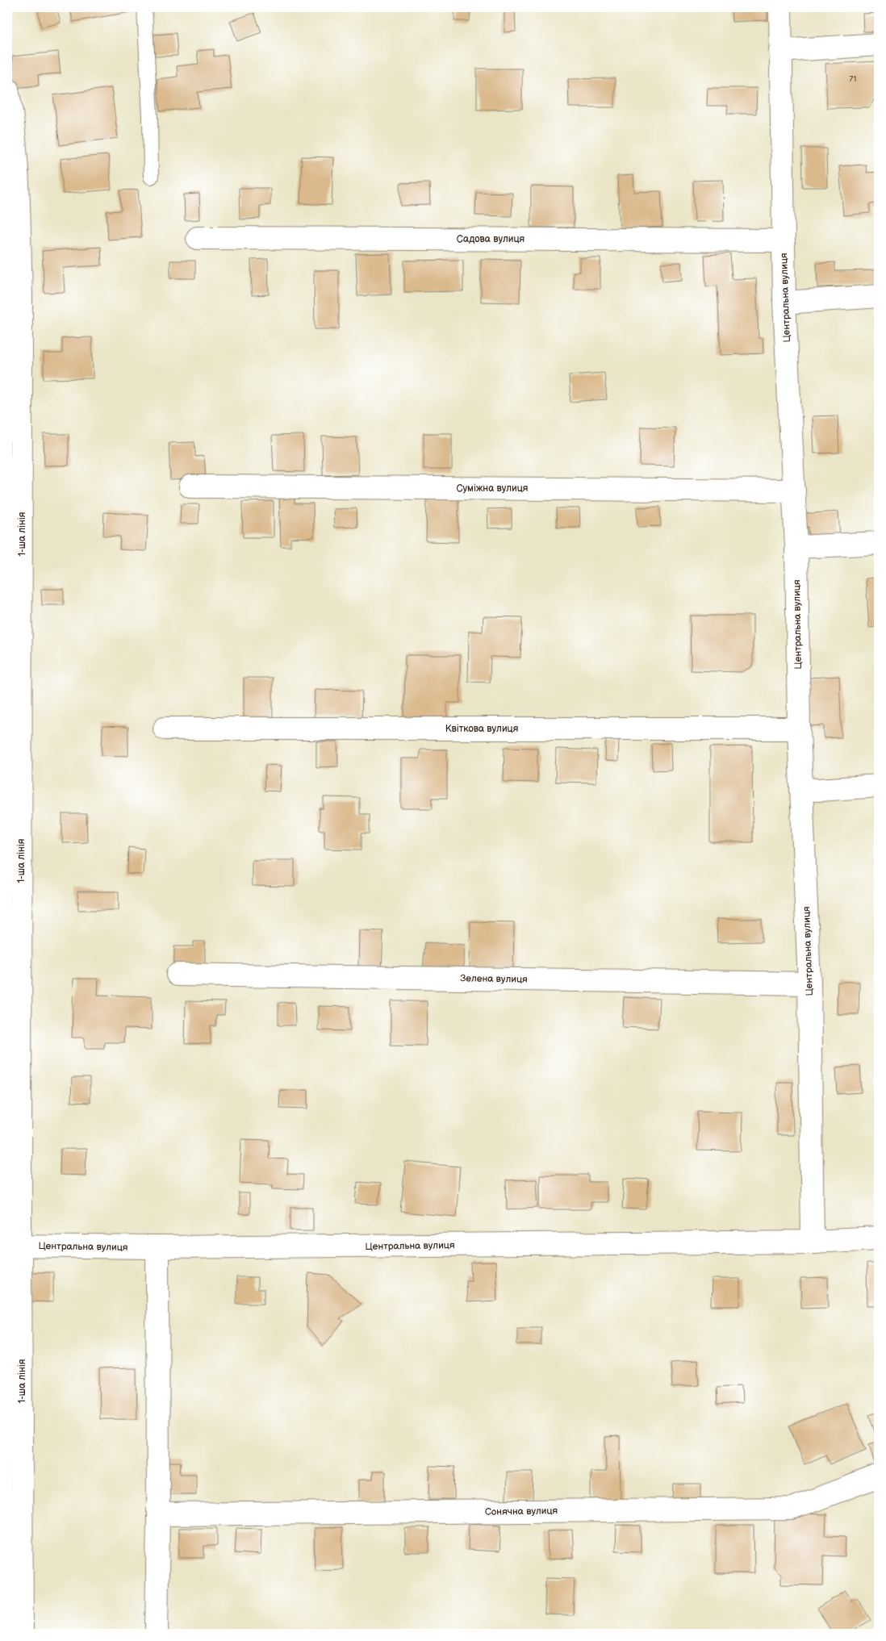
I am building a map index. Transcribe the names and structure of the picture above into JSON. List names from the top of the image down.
{
  "streets": {
    "street": [
      "Садова вулиця",
      "Центральна вулиця",
      "Суміжна вулиця",
      "1-ша лінія",
      "Квіткова вулиця",
      "Зелена вулиця",
      "Сонячна вулиця"
    ]
  },
  "crossings": [
    ["Садова вулиця", "Центральна вулиця"],
    ["Центральна вулиця", "Суміжна вулиця"],
    ["Центральна вулиця", "1-ша лінія"],
    ["Центральна вулиця", "Квіткова вулиця"],
    ["Центральна вулиця", "Зелена вулиця"]
  ],
  "house_numbers": ["71"]
}
